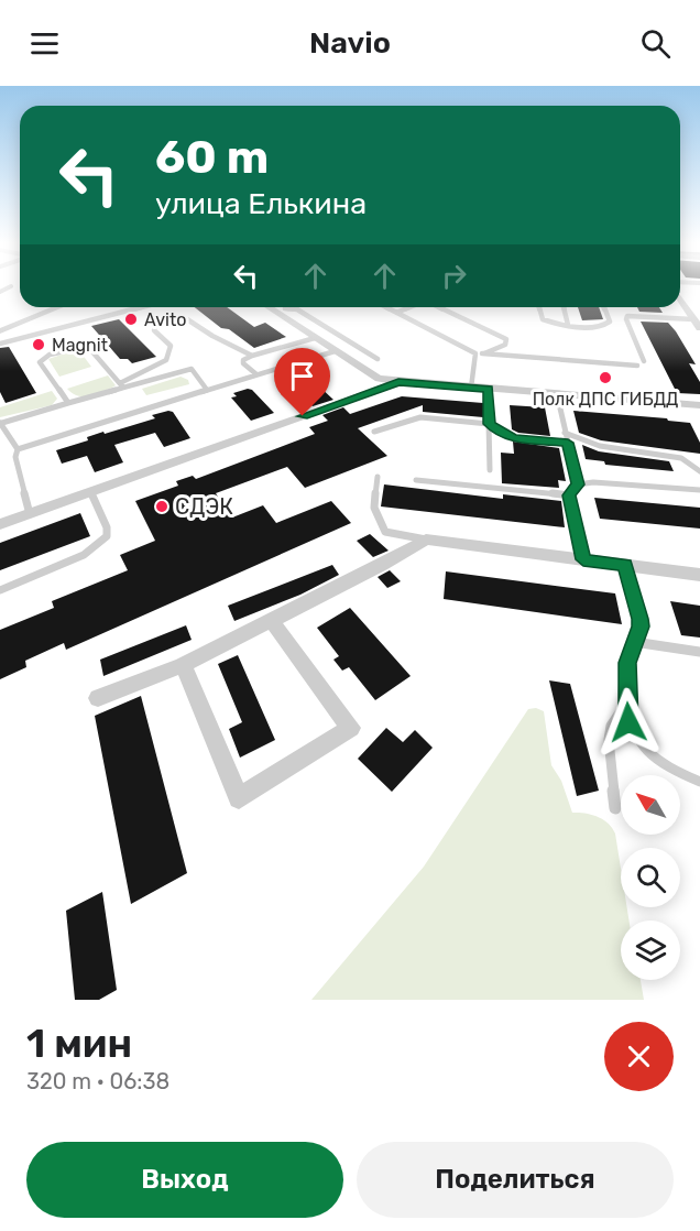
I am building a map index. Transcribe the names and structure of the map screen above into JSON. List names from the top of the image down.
{
  "places": [
    "Avito",
    "Magnit",
    "Полк ДПС ГИБДД",
    "СДЭК"
  ],
  "north": "top left",
  "page": {
    "header": "Navio",
    "turn": ["60 m", "улица Елькина"],
    "heading": ["1 мин", "320 m · 06:38"],
    "buttons": ["Выход", "Поделиться"]
  }
}
